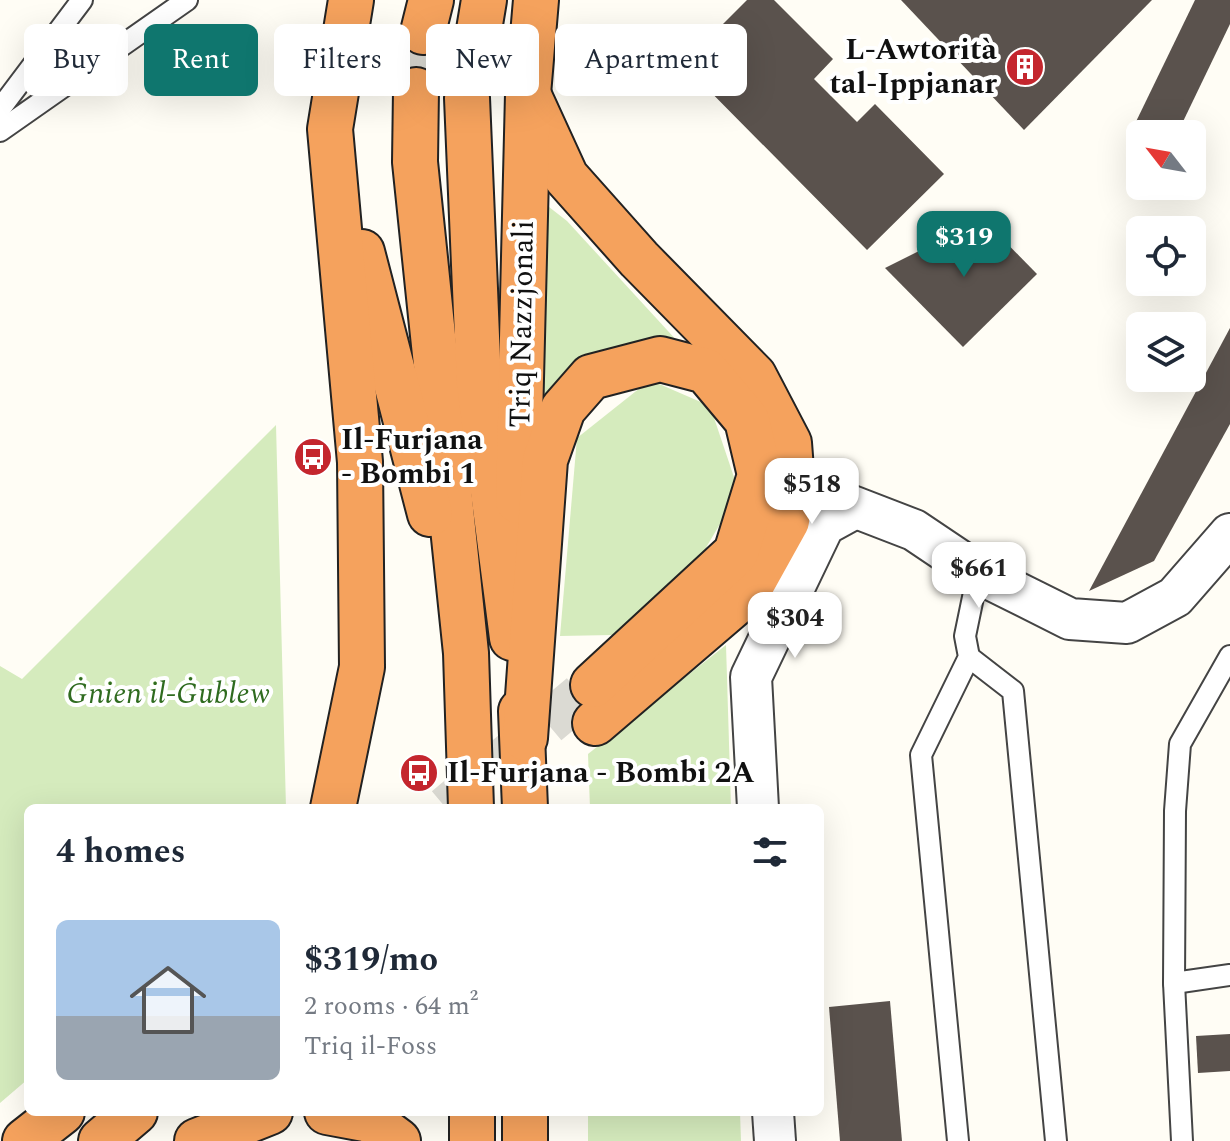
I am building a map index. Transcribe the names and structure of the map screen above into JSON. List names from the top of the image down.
{
  "streets": {
    "highway": ["Triq Nazzjonali"]
  },
  "parks": ["Ġnien il-Ġublew"],
  "places": {
    "building": ["L-Awtorità tal-Ippjanar"],
    "bus stop": ["Il-Furjana - Bombi 1", "Il-Furjana - Bombi 2A"]
  },
  "north": "top left",
  "page": {
    "chip": [
      "Buy",
      "Rent",
      "Filters",
      "New",
      "Apartment"
    ],
    "price": [
      "$319",
      "$518",
      "$661",
      "$304"
    ],
    "heading": "4 homes",
    "list": [
      {
        "name": "$319/mo",
        "note": "2 rooms · 64 m² · Triq il-Foss"
      }
    ]
  }
}
